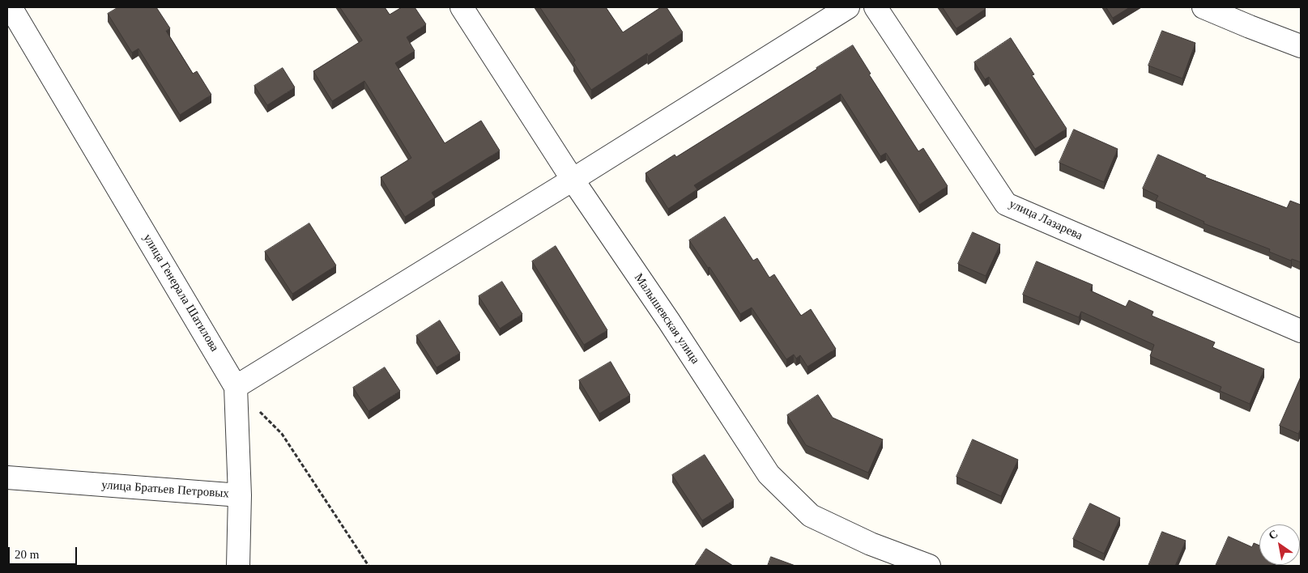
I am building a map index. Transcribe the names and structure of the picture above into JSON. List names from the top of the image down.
{
  "streets": {
    "street": [
      "улица Лазарева",
      "улица Генерала Шатилова",
      "Малышевская улица",
      "улица Братьев Петровых"
    ]
  },
  "crossings": [
    ["улица Генерала Шатилова", "улица Братьев Петровых"]
  ],
  "scale_bar": "20 m",
  "north": "top left"
}
